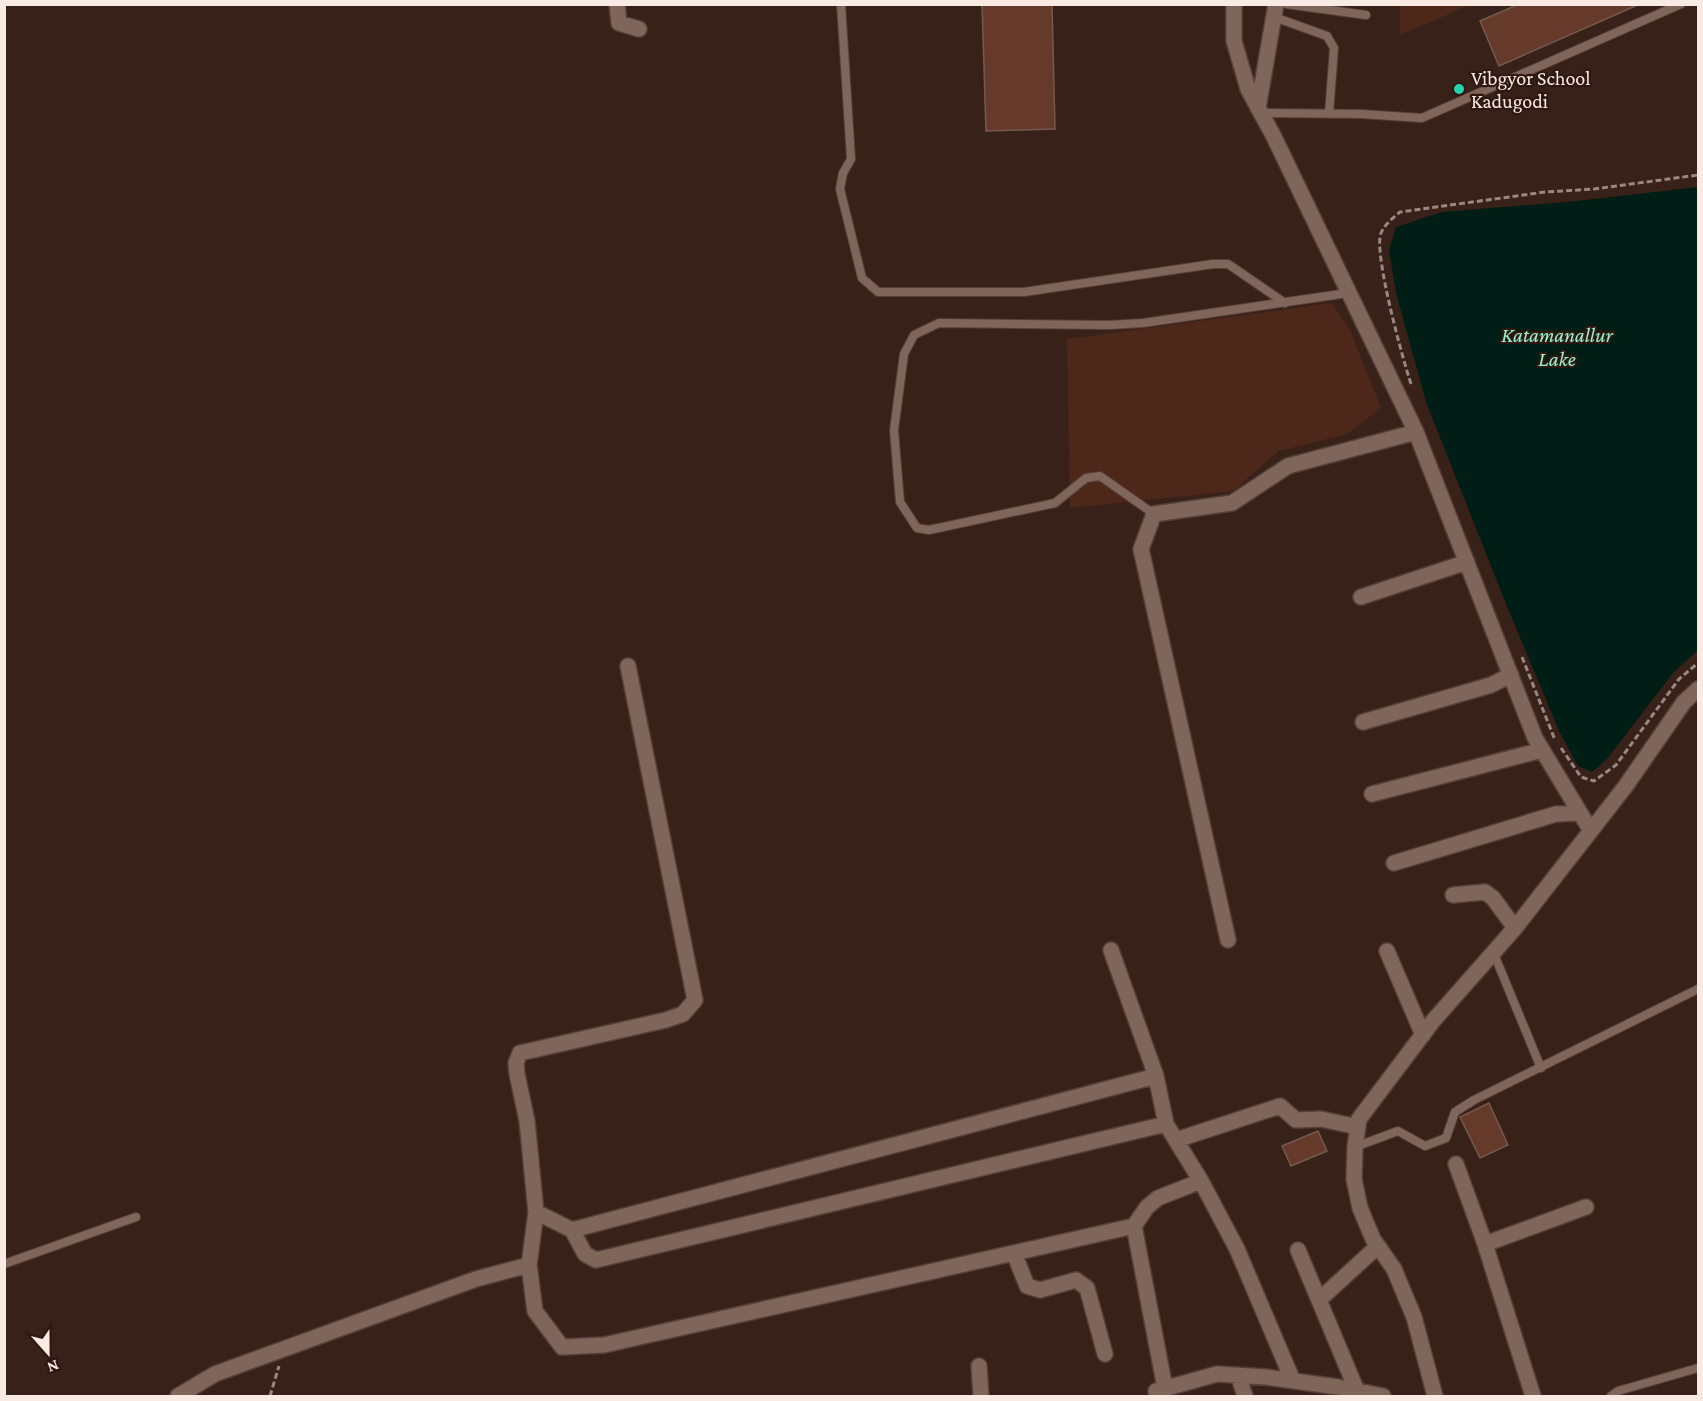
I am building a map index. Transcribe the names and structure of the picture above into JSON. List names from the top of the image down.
{
  "water": ["Katamanallur Lake"],
  "places": ["Vibgyor School Kadugodi"],
  "north": "bottom"
}
